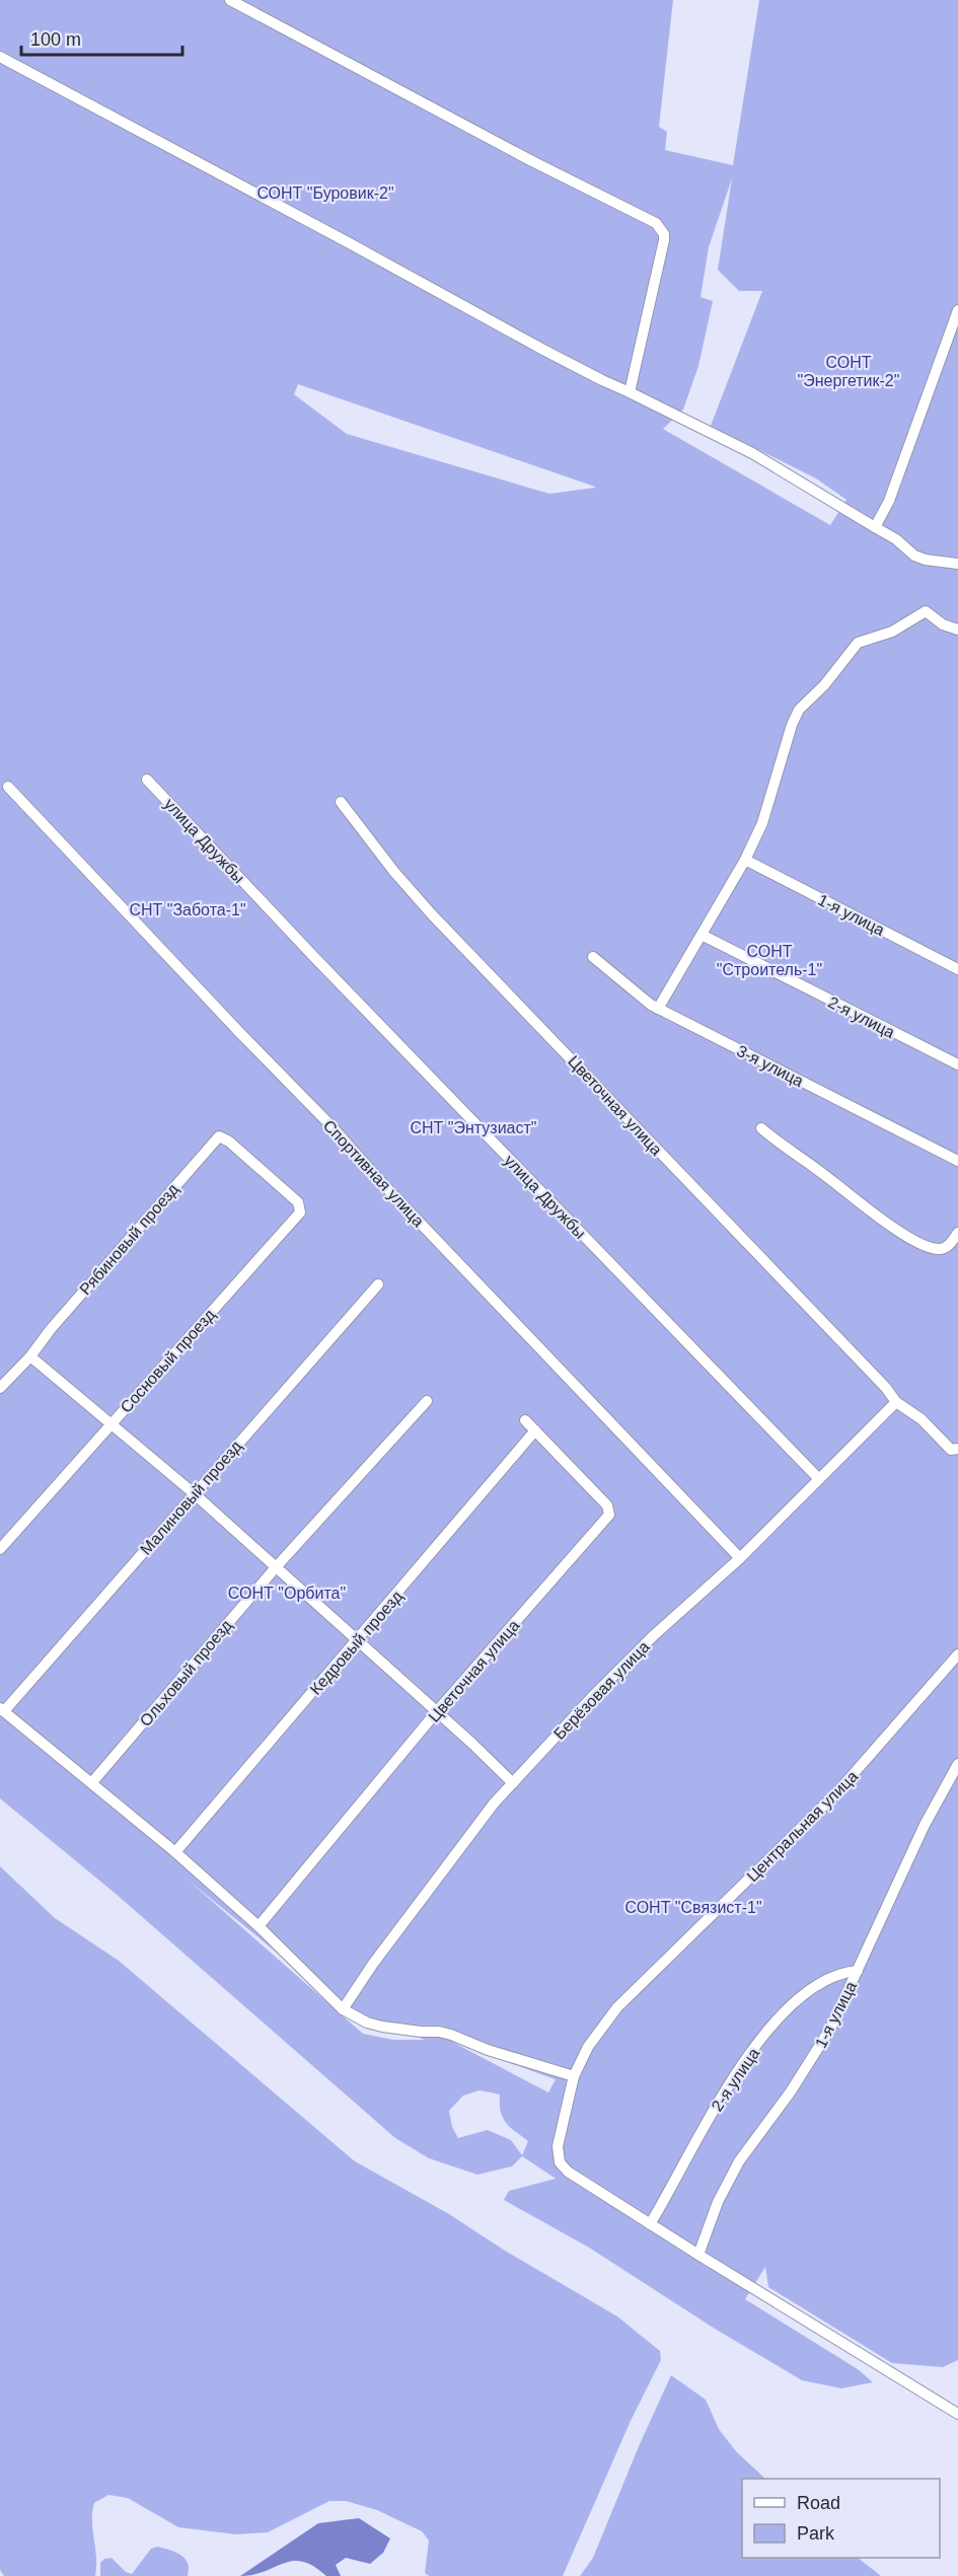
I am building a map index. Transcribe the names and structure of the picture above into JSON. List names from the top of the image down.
{
  "streets": {
    "street": [
      "улица Дружбы",
      "1-я улица",
      "2-я улица",
      "3-я улица",
      "Цветочная улица",
      "Спортивная улица",
      "Рябиновый проезд",
      "Сосновый проезд",
      "Малиновый проезд",
      "Кедровый проезд",
      "Ольховый проезд",
      "Берёзовая улица",
      "Центральная улица"
    ]
  },
  "crossings": [
    ["улица Дружбы", "Берёзовая улица"],
    ["1-я улица", "2-я улица"],
    ["1-я улица", "Центральная улица"],
    ["2-я улица", "Центральная улица"],
    ["Цветочная улица", "Кедровый проезд"],
    ["Цветочная улица", "Берёзовая улица"],
    ["Спортивная улица", "Берёзовая улица"],
    ["Рябиновый проезд", "Сосновый проезд"]
  ],
  "parks": [
    "СОНТ \"Буровик-2\"",
    "СОНТ \"Энергетик-2\"",
    "СНТ \"Забота-1\"",
    "СОНТ \"Строитель-1\"",
    "СНТ \"Энтузиаст\"",
    "СОНТ \"Орбита\"",
    "СОНТ \"Связист-1\""
  ],
  "legend": ["Road", "Park"],
  "scale_bar": "100 m"
}
